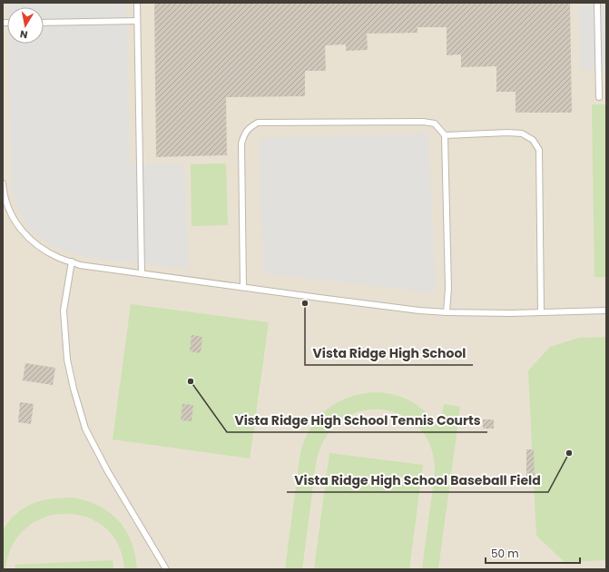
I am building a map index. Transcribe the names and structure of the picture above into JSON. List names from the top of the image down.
{
  "places": ["Vista Ridge High School", "Vista Ridge High School Tennis Courts", "Vista Ridge High School Baseball Field"],
  "scale_bar": "50 m",
  "north": "bottom"
}
